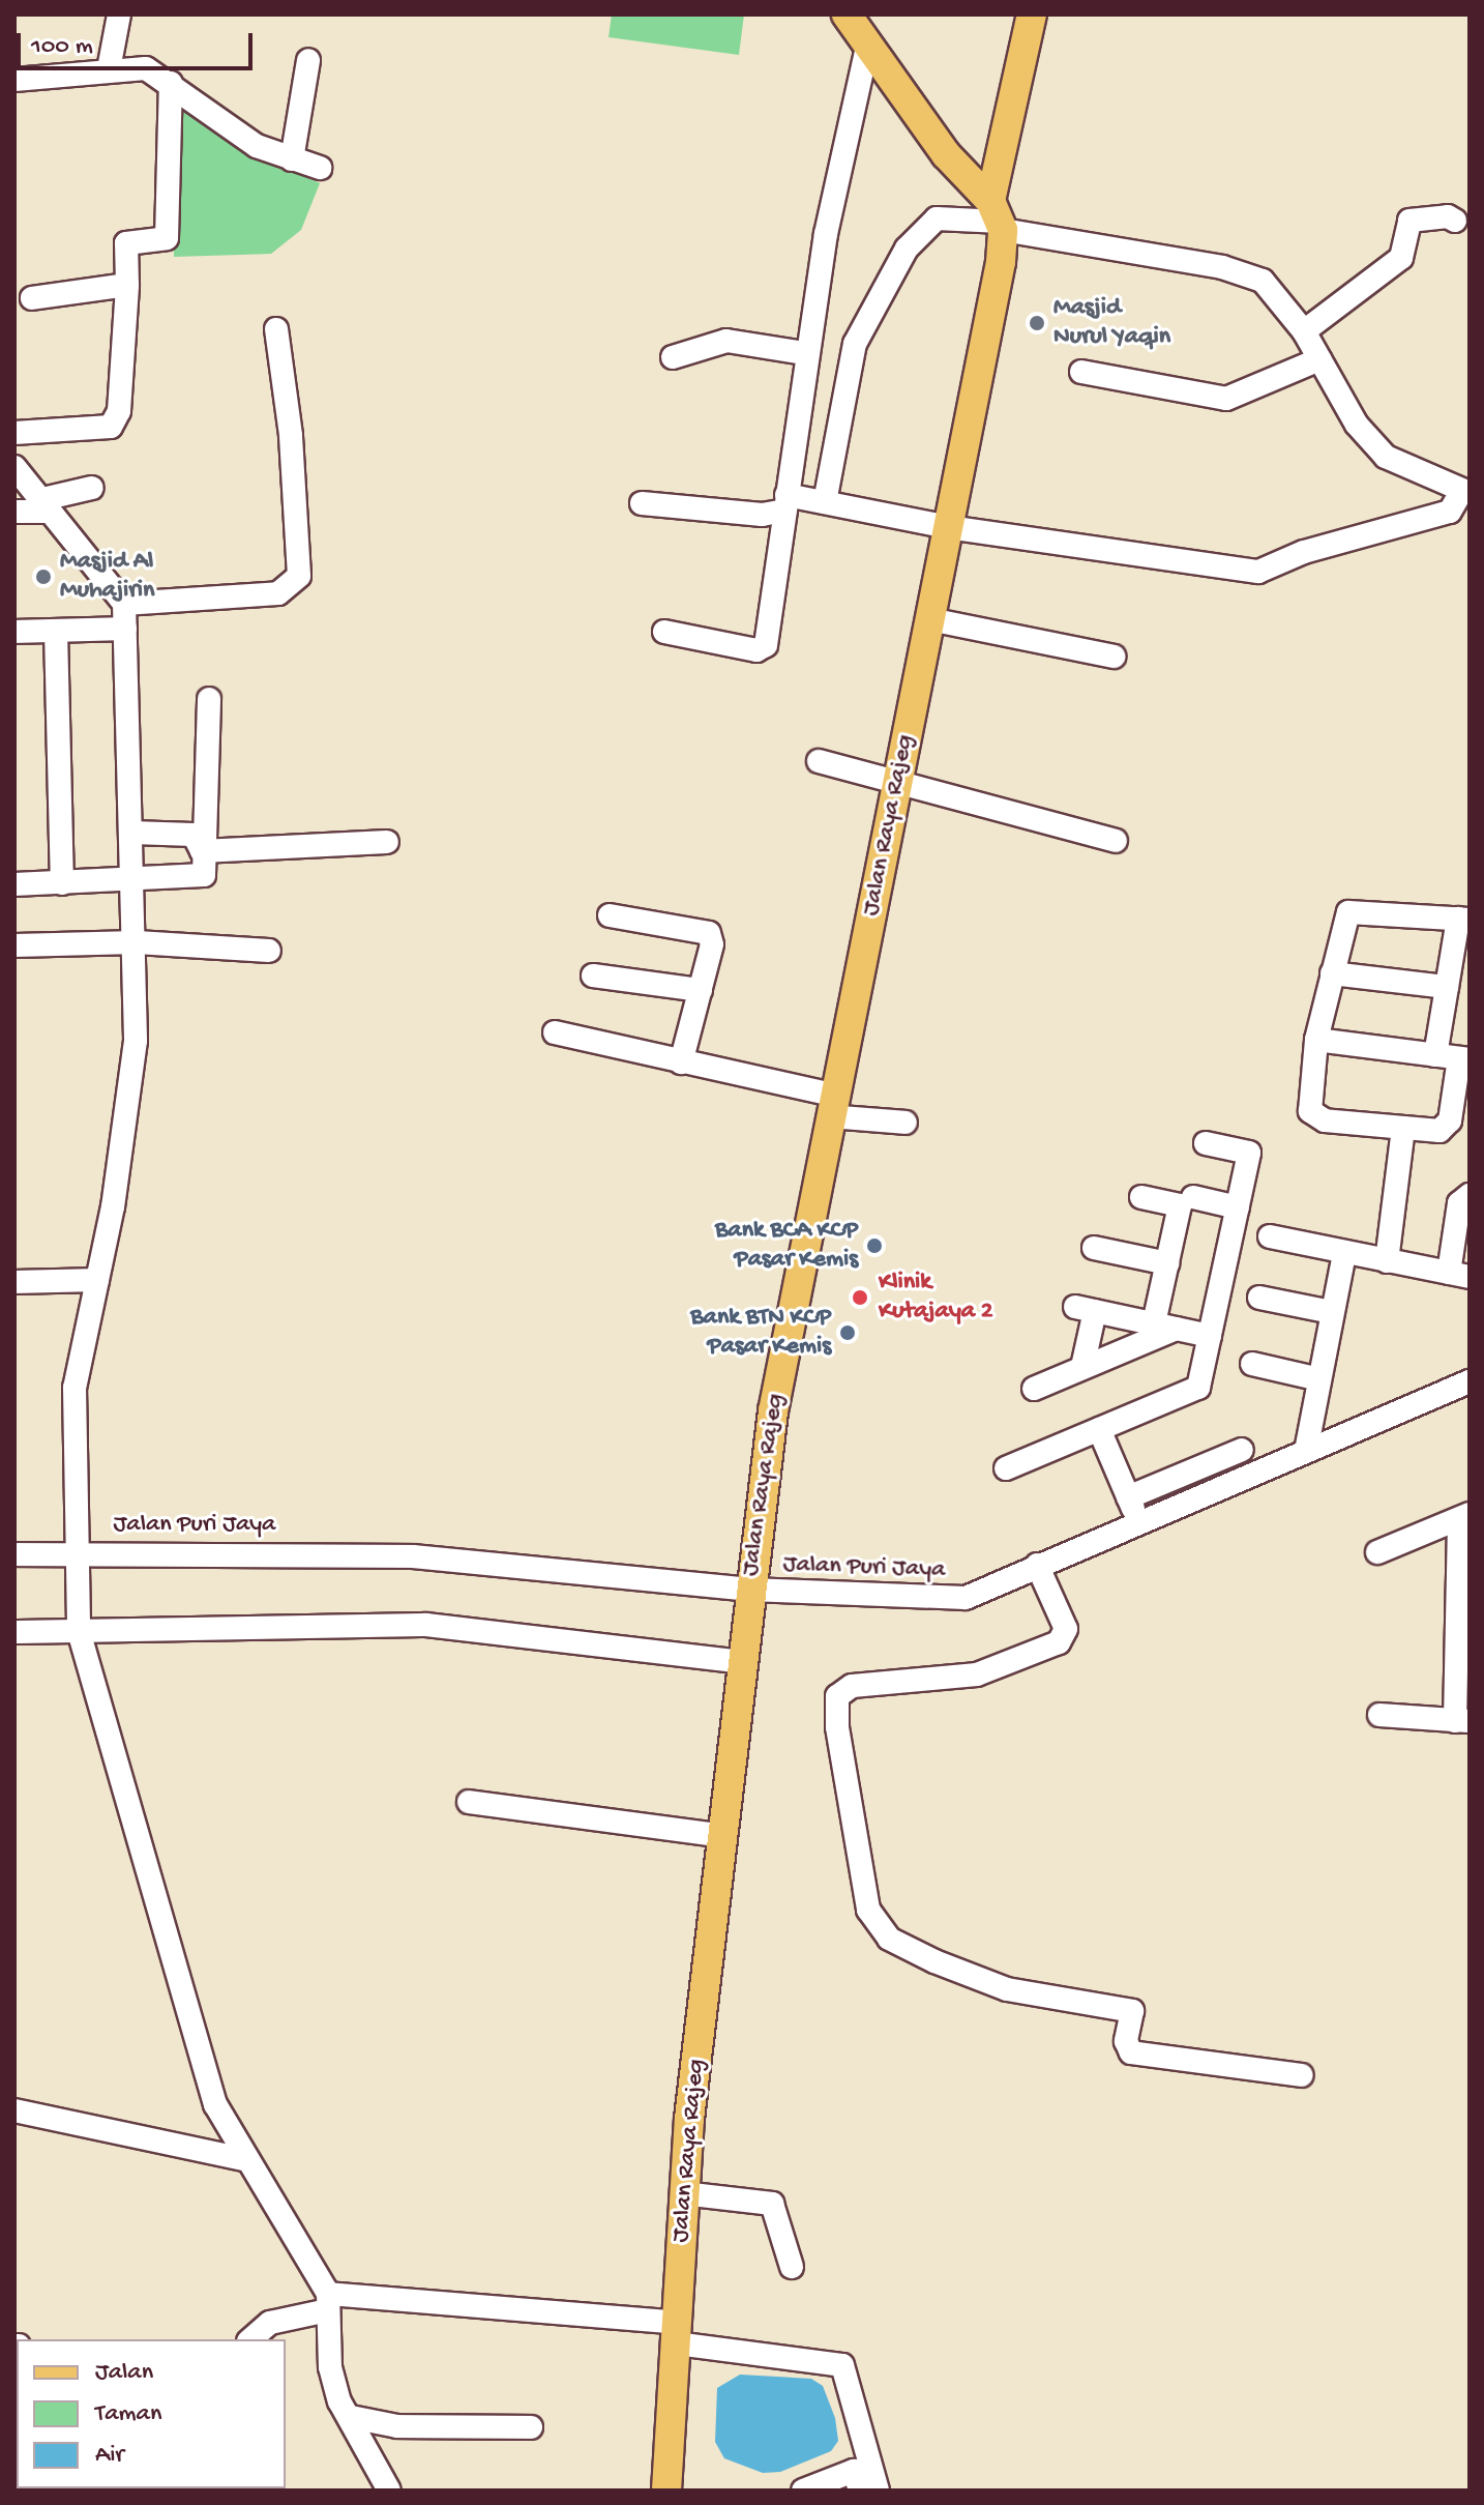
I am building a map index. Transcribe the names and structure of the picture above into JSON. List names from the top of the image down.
{
  "streets": {
    "main road": ["Jalan Raya Rajeg"],
    "street": ["Jalan Puri Jaya"]
  },
  "crossings": [
    ["Jalan Raya Rajeg", "Jalan Puri Jaya"]
  ],
  "places": [
    "Masjid Nurul Yaqin",
    "Masjid Al Muhajirin",
    "Bank BCA KCP Pasar Kemis",
    "Klinik Kutajaya 2",
    "Bank BTN KCP Pasar Kemis"
  ],
  "legend": ["Jalan", "Taman", "Air"],
  "scale_bar": "100 m"
}
